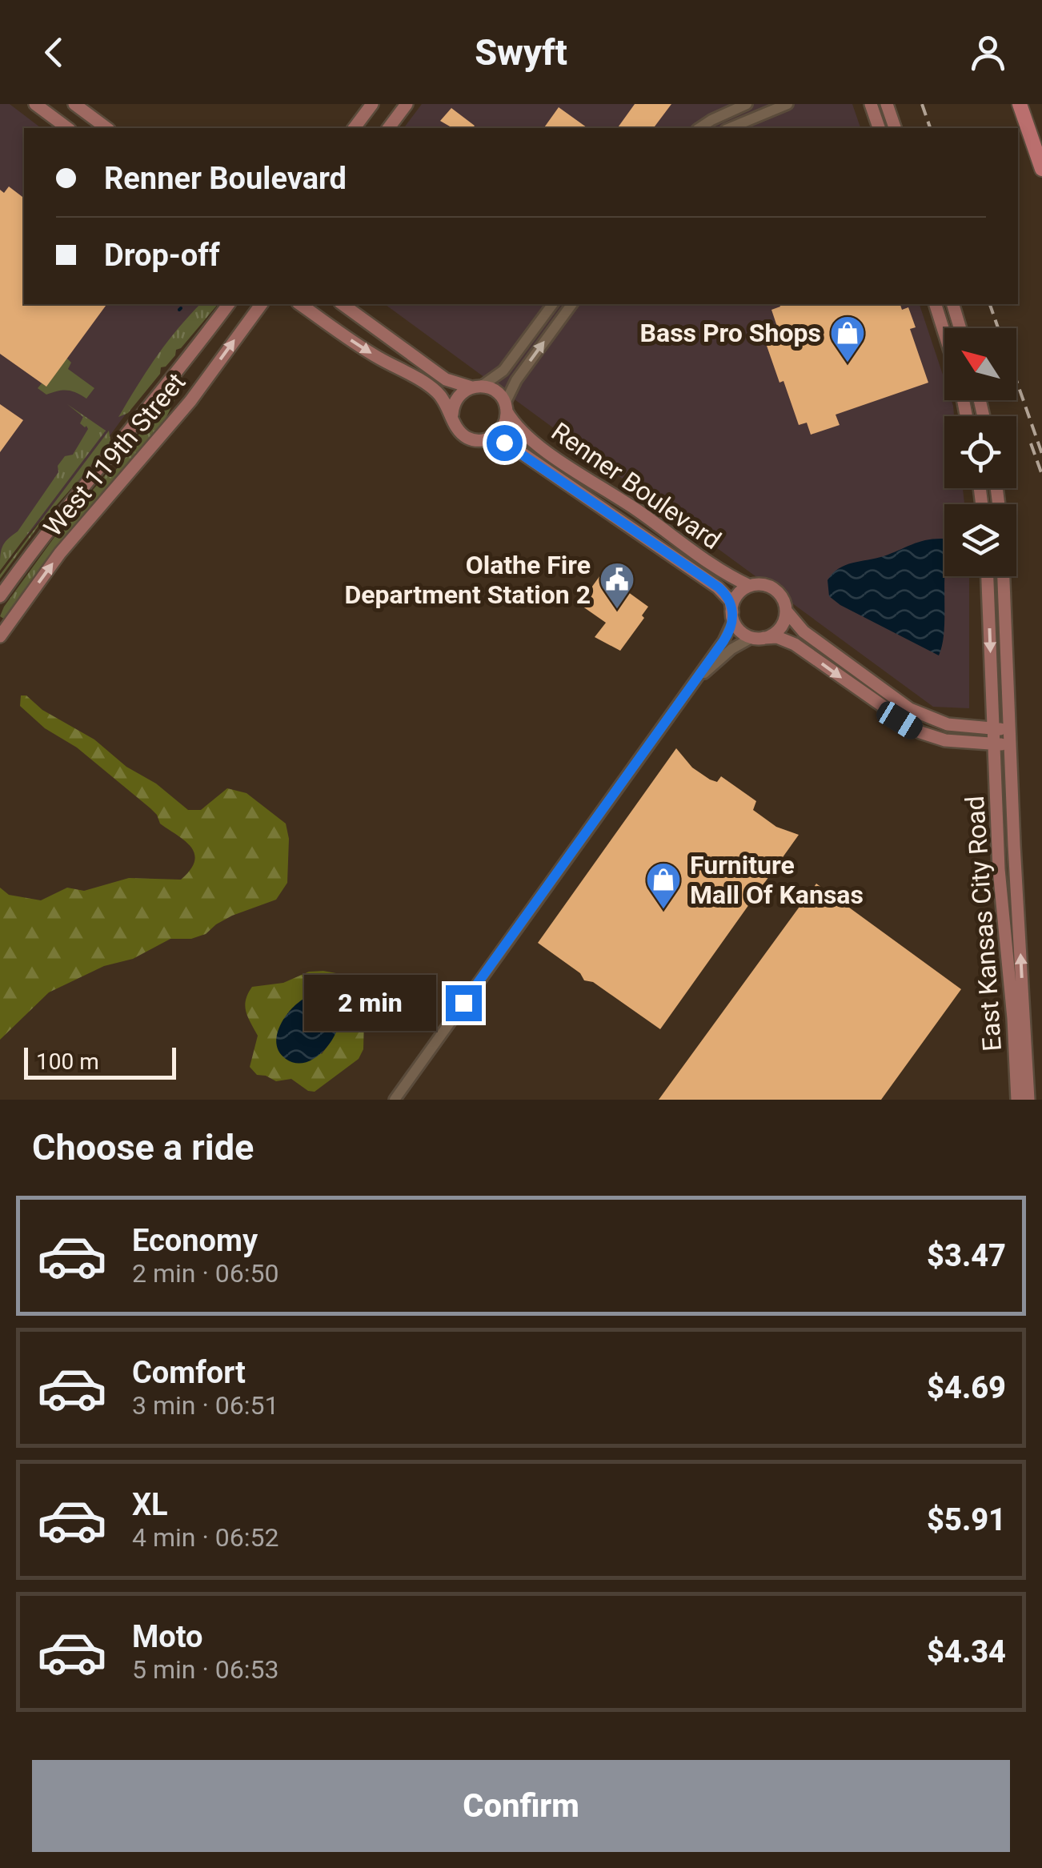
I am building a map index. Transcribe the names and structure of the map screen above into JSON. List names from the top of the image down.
{
  "streets": {
    "main road": ["West 119th Street", "Renner Boulevard", "East Kansas City Road"]
  },
  "places": {
    "shop": ["Bass Pro Shops", "Furniture Mall Of Kansas"],
    "public building": ["Olathe Fire Department Station 2"]
  },
  "scale_bar": "100 m",
  "north": "top left",
  "page": {
    "header": "Swyft",
    "banner": ["Renner Boulevard", "Drop-off"],
    "bubble": "2 min",
    "scale": "100 m",
    "heading": "Choose a ride",
    "list": [
      {
        "name": "Economy",
        "note": "2 min · 06:50",
        "value": "$3.47"
      },
      {
        "name": "Comfort",
        "note": "3 min · 06:51",
        "value": "$4.69"
      },
      {
        "name": "XL",
        "note": "4 min · 06:52",
        "value": "$5.91"
      },
      {
        "name": "Moto",
        "note": "5 min · 06:53",
        "value": "$4.34"
      }
    ],
    "buttons": "Confirm"
  }
}
